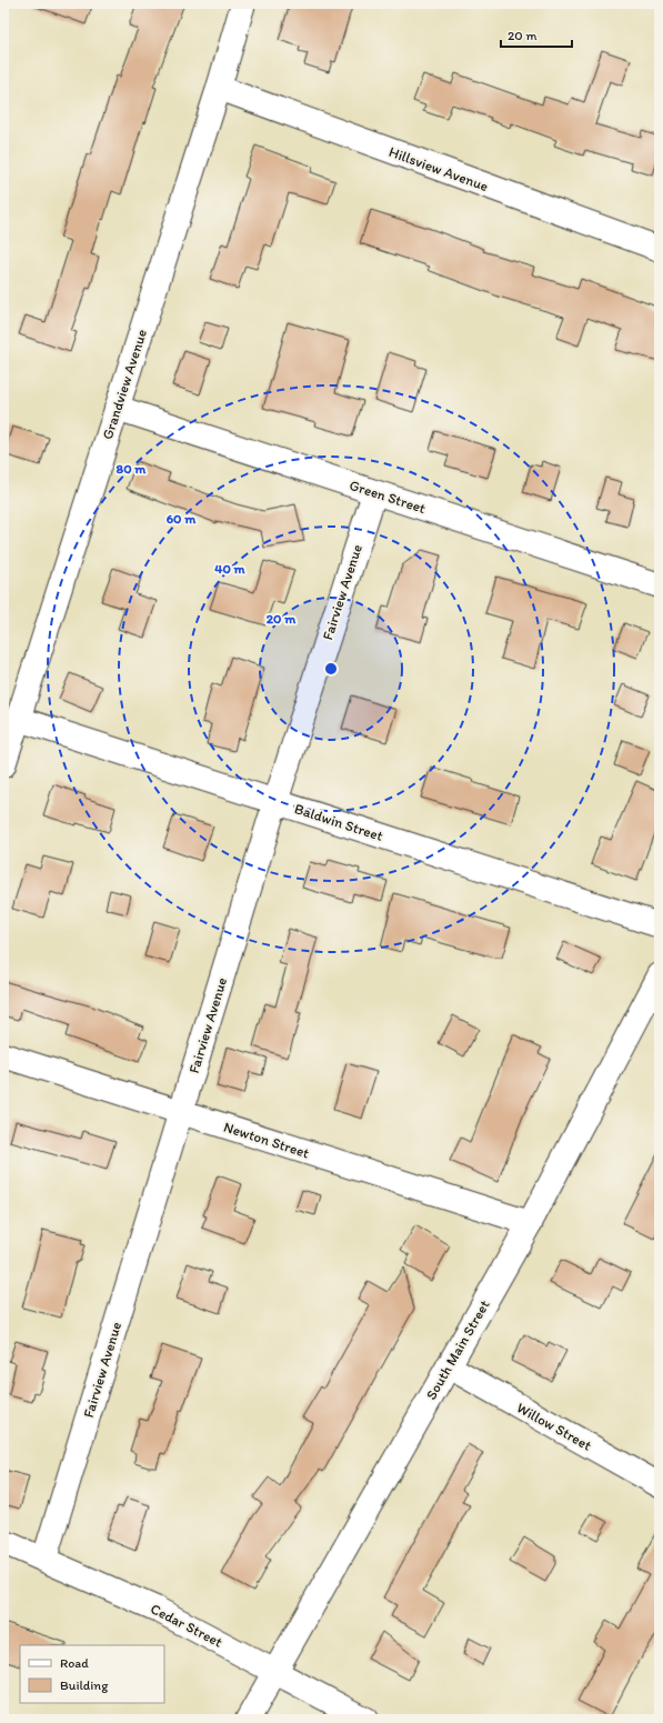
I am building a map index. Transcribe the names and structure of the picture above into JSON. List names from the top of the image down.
{
  "streets": {
    "street": [
      "Hillsview Avenue",
      "Grandview Avenue",
      "Green Street",
      "Fairview Avenue",
      "Baldwin Street",
      "Newton Street",
      "South Main Street",
      "Willow Street",
      "Cedar Street"
    ]
  },
  "crossings": [
    ["Hillsview Avenue", "Grandview Avenue"],
    ["Grandview Avenue", "Green Street"],
    ["Grandview Avenue", "Baldwin Street"],
    ["Green Street", "Fairview Avenue"],
    ["Fairview Avenue", "Baldwin Street"],
    ["Fairview Avenue", "Newton Street"],
    ["Fairview Avenue", "Cedar Street"],
    ["Newton Street", "South Main Street"],
    ["South Main Street", "Willow Street"],
    ["South Main Street", "Cedar Street"]
  ],
  "legend": ["Road", "Building"],
  "scale_bar": "20 m",
  "rings": [
    "80 m",
    "60 m",
    "40 m",
    "20 m"
  ]
}
